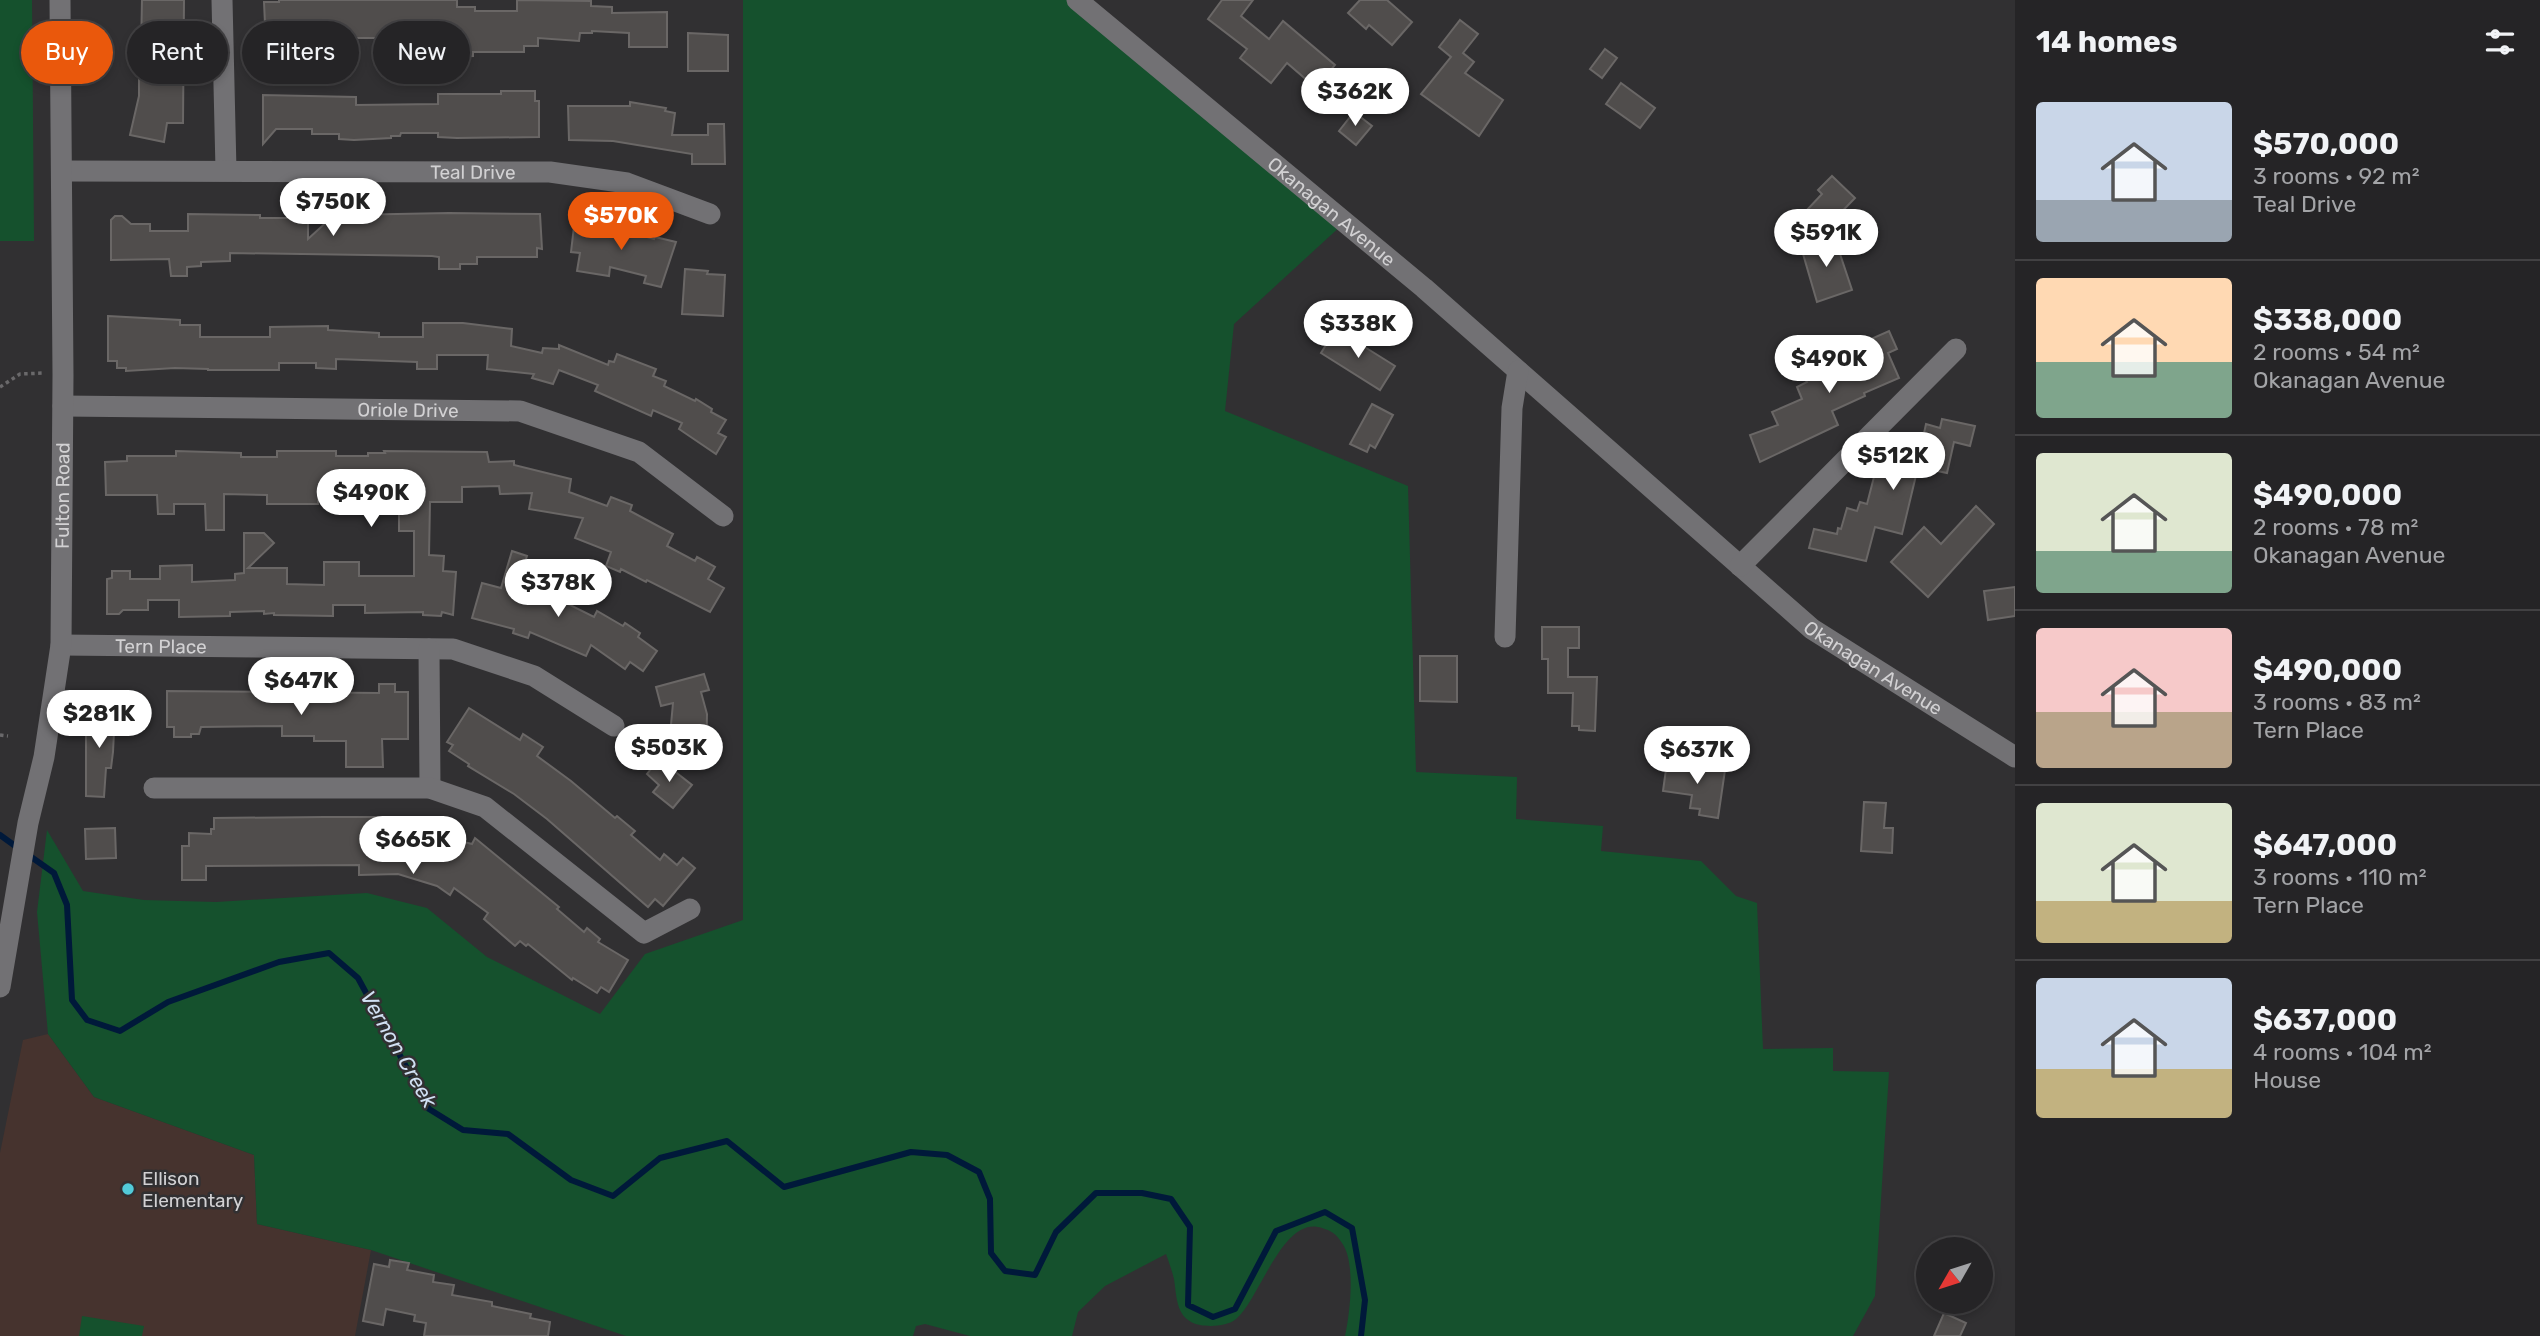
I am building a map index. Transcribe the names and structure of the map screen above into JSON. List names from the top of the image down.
{
  "streets": {
    "street": [
      "Teal Drive",
      "Okanagan Avenue",
      "Oriole Drive",
      "Fulton Road",
      "Tern Place"
    ]
  },
  "crossings": [
    ["Teal Drive", "Fulton Road"],
    ["Oriole Drive", "Fulton Road"],
    ["Fulton Road", "Tern Place"]
  ],
  "water": ["Vernon Creek"],
  "places": ["Ellison Elementary"],
  "north": "bottom left",
  "page": {
    "heading": "14 homes",
    "chip": [
      "Buy",
      "Rent",
      "Filters",
      "New"
    ],
    "price": [
      "$362K",
      "$750K",
      "$570K",
      "$591K",
      "$338K",
      "$490K",
      "$512K",
      "$490K",
      "$378K",
      "$647K",
      "$281K",
      "$503K",
      "$637K",
      "$665K"
    ],
    "list": [
      {
        "name": "$570,000",
        "note": "3 rooms · 92 m² · Teal Drive"
      },
      {
        "name": "$338,000",
        "note": "2 rooms · 54 m² · Okanagan Avenue"
      },
      {
        "name": "$490,000",
        "note": "2 rooms · 78 m² · Okanagan Avenue"
      },
      {
        "name": "$490,000",
        "note": "3 rooms · 83 m² · Tern Place"
      },
      {
        "name": "$647,000",
        "note": "3 rooms · 110 m² · Tern Place"
      },
      {
        "name": "$637,000",
        "note": "4 rooms · 104 m² · House"
      }
    ]
  }
}
